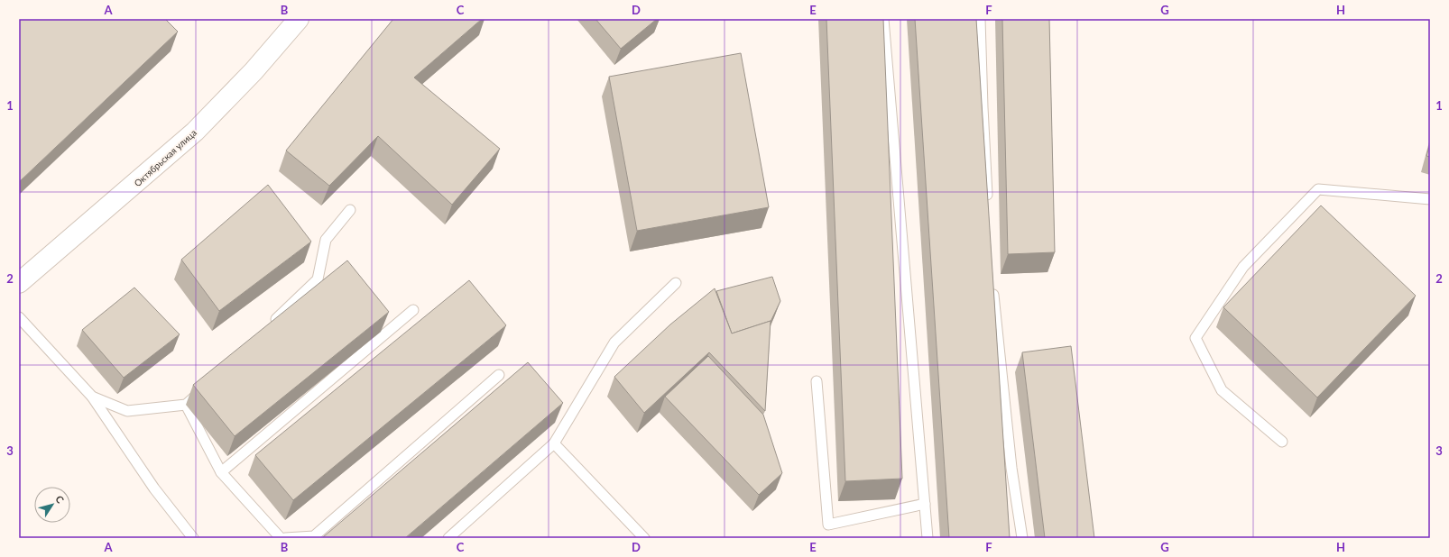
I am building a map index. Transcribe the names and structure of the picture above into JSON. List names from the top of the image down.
{
  "streets": {
    "street": ["Октябрьская улица"]
  },
  "north": "top right",
  "grid": {
    "columns": [
      "A",
      "B",
      "C",
      "D",
      "E",
      "F",
      "G",
      "H"
    ],
    "rows": ["1", "2", "3"]
  }
}
